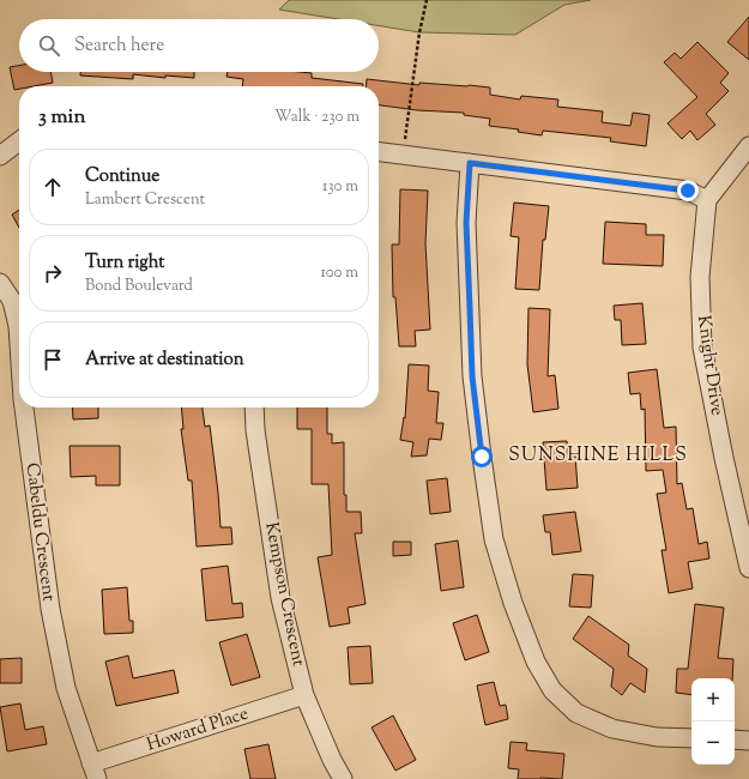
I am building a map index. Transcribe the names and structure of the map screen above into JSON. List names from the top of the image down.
{
  "streets": {
    "street": [
      "Knight Drive",
      "Cabeldu Crescent",
      "Kempson Crescent",
      "Howard Place"
    ]
  },
  "crossings": [
    ["Cabeldu Crescent", "Howard Place"],
    ["Kempson Crescent", "Howard Place"]
  ],
  "districts": ["SUNSHINE HILLS"],
  "page": {
    "search": "Search here",
    "heading": ["3 min", "Walk · 230 m"],
    "list": [
      ["Continue", "Lambert Crescent", "130 m"],
      ["Turn right", "Bond Boulevard", "100 m"],
      "Arrive at destination"
    ],
    "map_buttons": ["+", "−"]
  }
}
